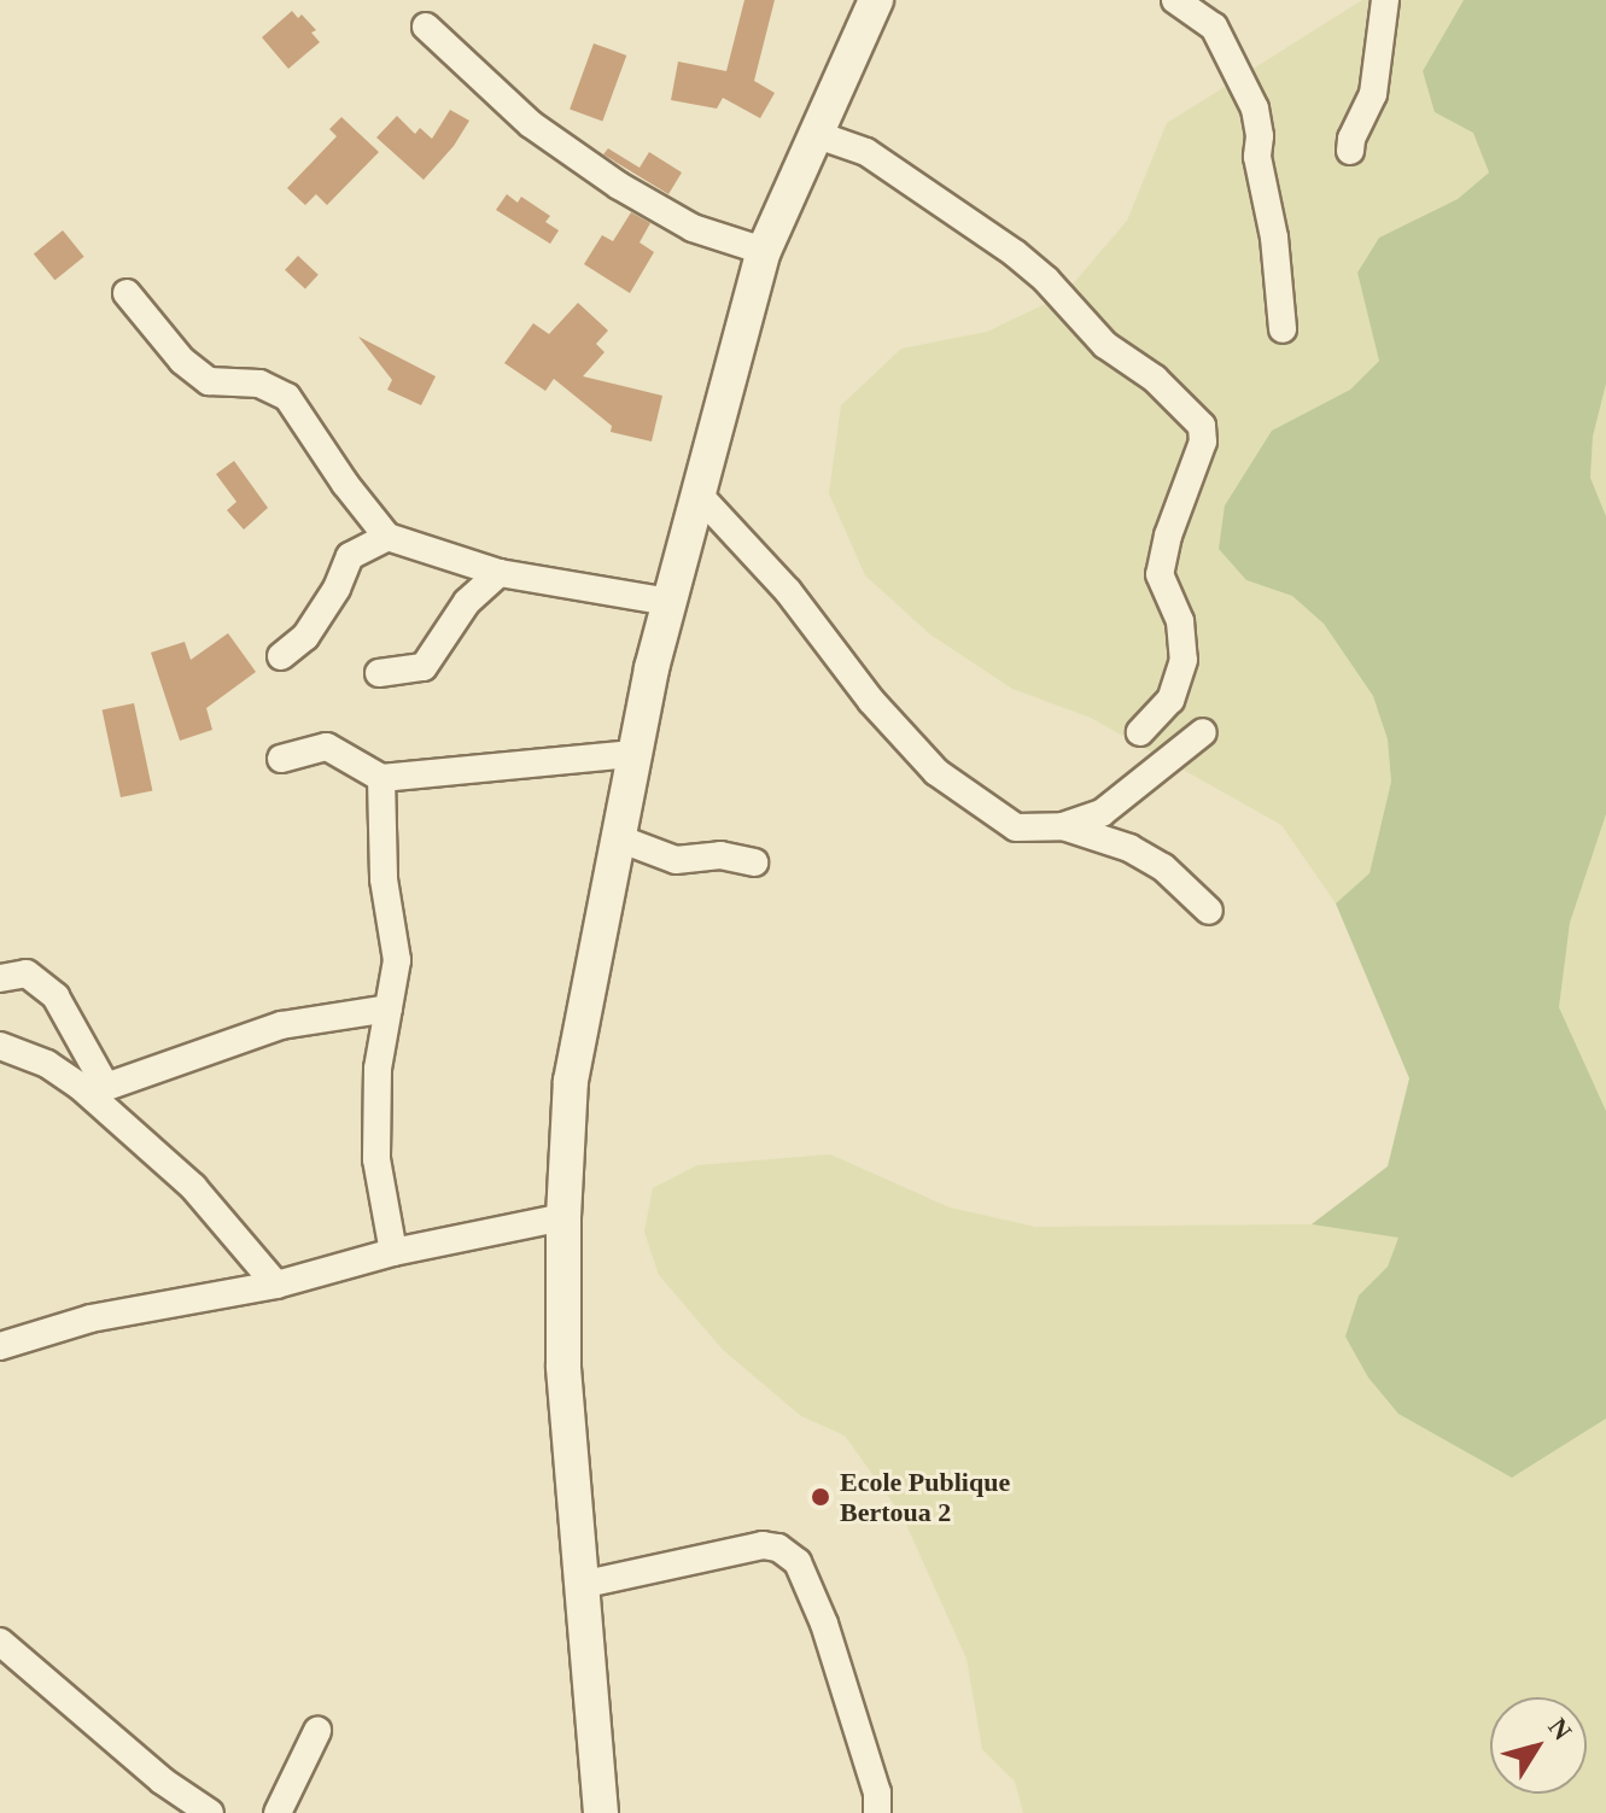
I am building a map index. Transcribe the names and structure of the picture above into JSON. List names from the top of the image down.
{
  "places": ["Ecole Publique Bertoua 2"],
  "north": "top right"
}
